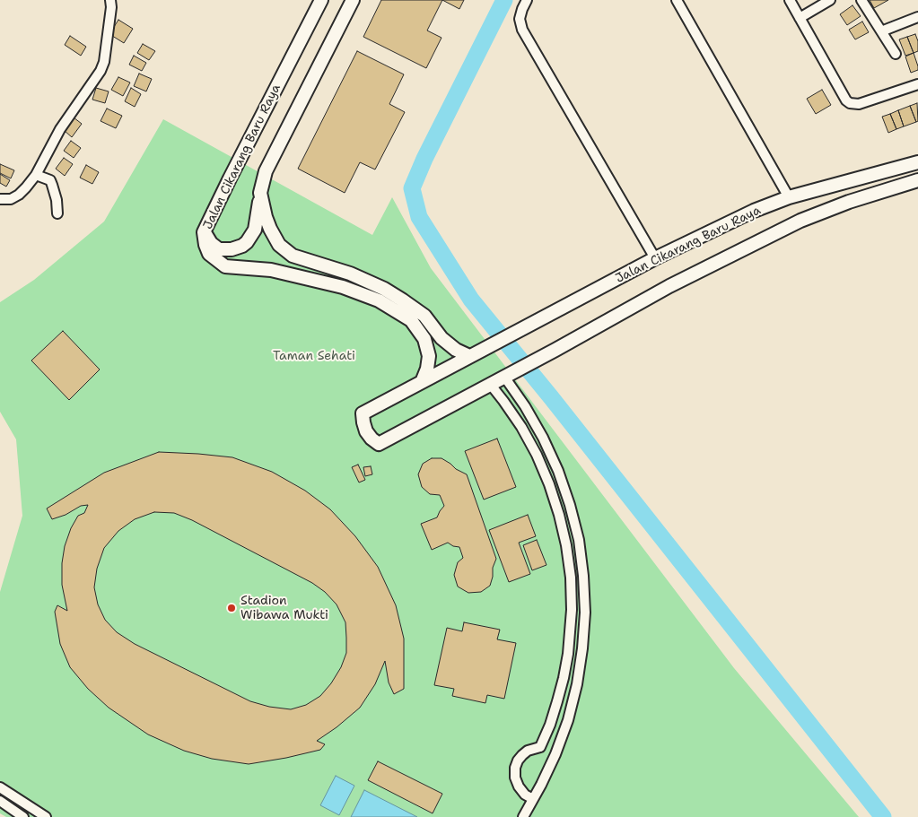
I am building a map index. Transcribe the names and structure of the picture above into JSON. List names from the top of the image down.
{
  "streets": {
    "main road": ["Jalan Cikarang Baru Raya"]
  },
  "parks": ["Taman Sehati"],
  "places": ["Stadion Wibawa Mukti"]
}
